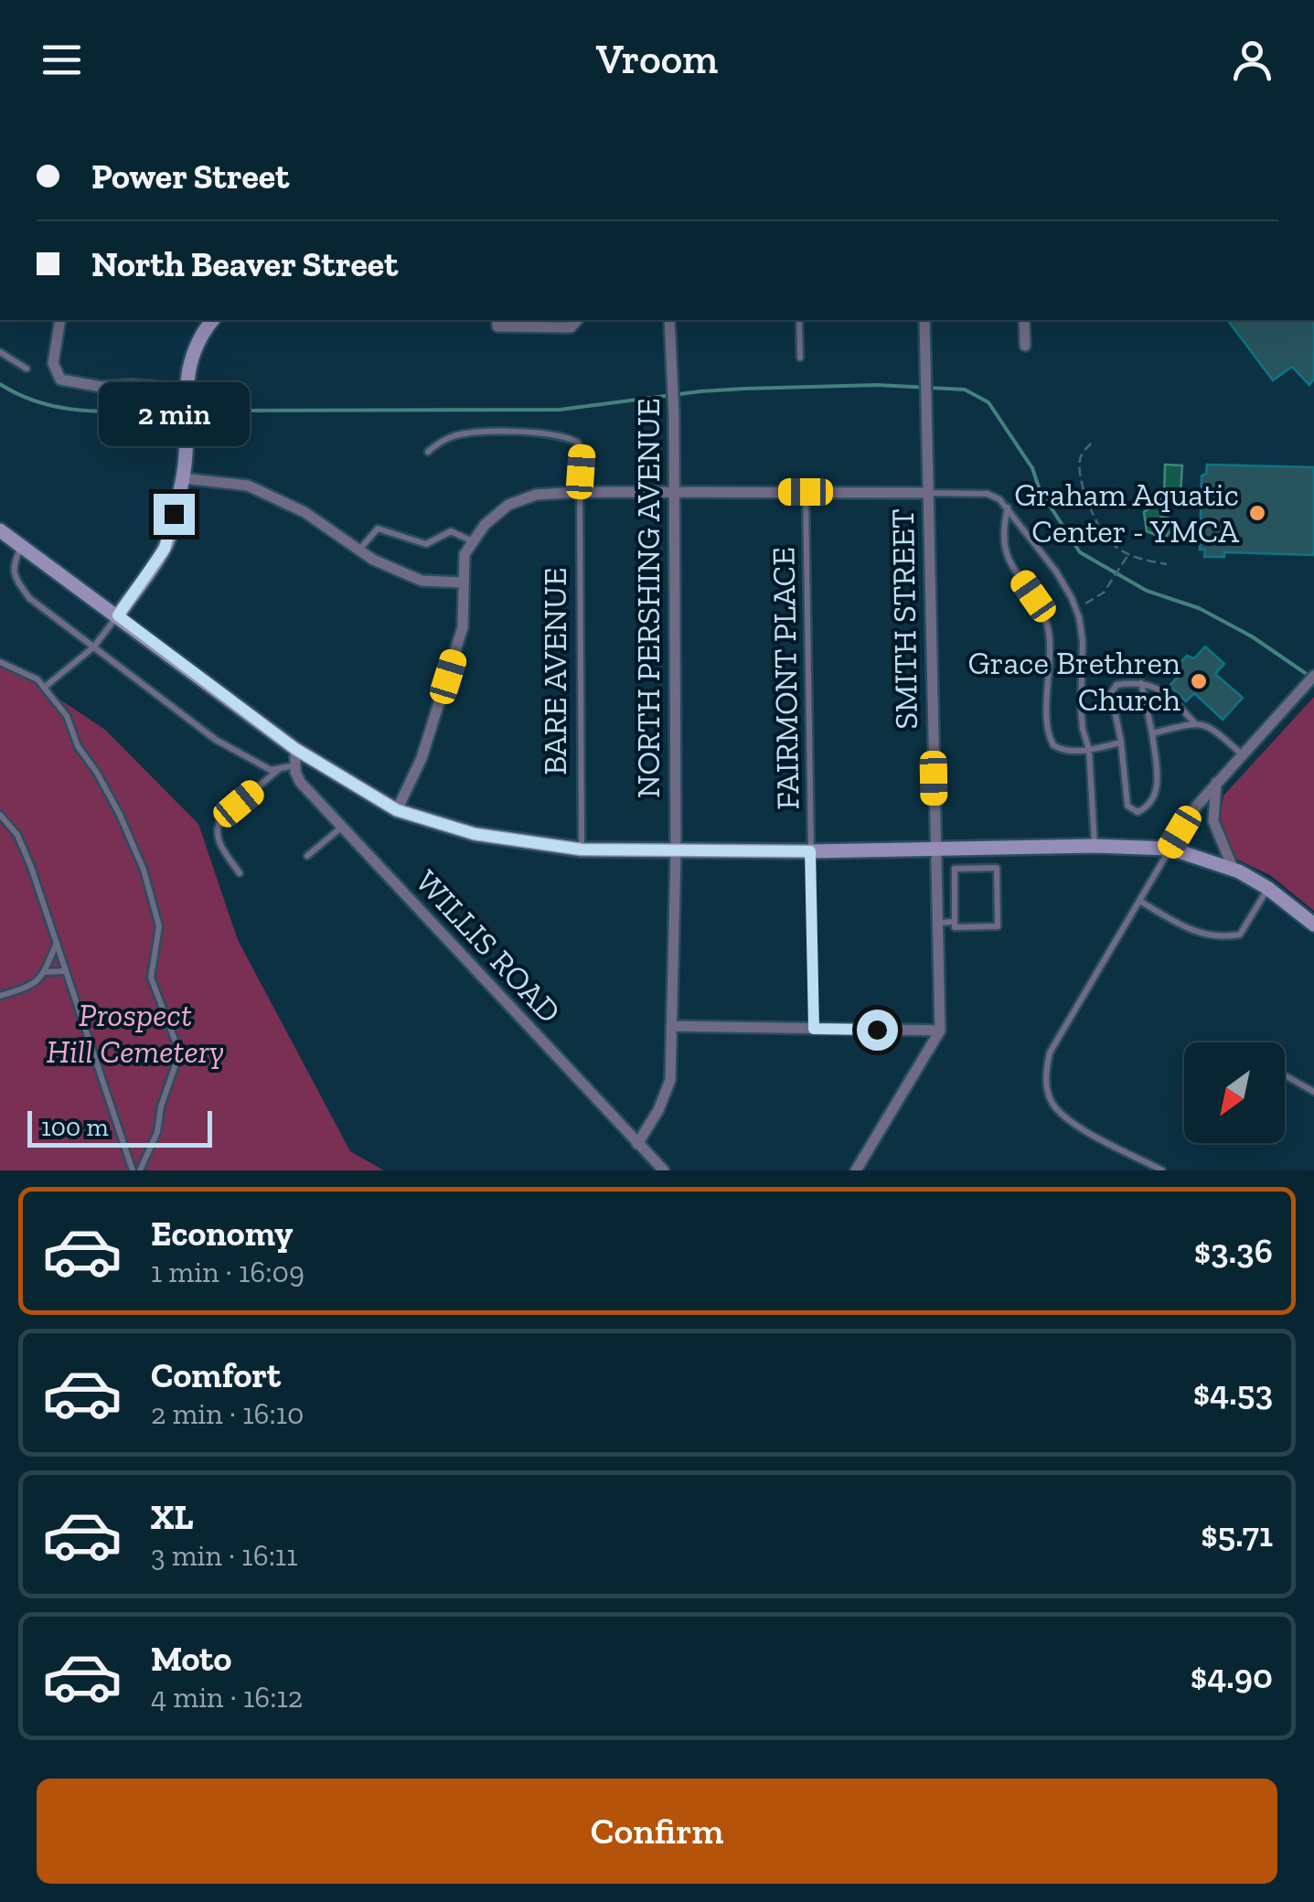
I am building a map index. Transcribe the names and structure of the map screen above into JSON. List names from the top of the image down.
{
  "streets": {
    "street": ["NORTH PERSHING AVENUE", "SMITH STREET", "WILLIS ROAD"],
    "lane": ["BARE AVENUE", "FAIRMONT PLACE"]
  },
  "crossings": [
    ["NORTH PERSHING AVENUE", "WILLIS ROAD"]
  ],
  "parks": ["Prospect Hill Cemetery"],
  "places": ["Graham Aquatic Center - YMCA", "Grace Brethren Church"],
  "scale_bar": "100 m",
  "north": "bottom left",
  "page": {
    "header": "Vroom",
    "banner": ["Power Street", "North Beaver Street"],
    "bubble": "2 min",
    "scale": "100 m",
    "list": [
      {
        "name": "Economy",
        "note": "1 min · 16:09",
        "value": "$3.36"
      },
      {
        "name": "Comfort",
        "note": "2 min · 16:10",
        "value": "$4.53"
      },
      {
        "name": "XL",
        "note": "3 min · 16:11",
        "value": "$5.71"
      },
      {
        "name": "Moto",
        "note": "4 min · 16:12",
        "value": "$4.90"
      }
    ],
    "buttons": "Confirm"
  }
}
